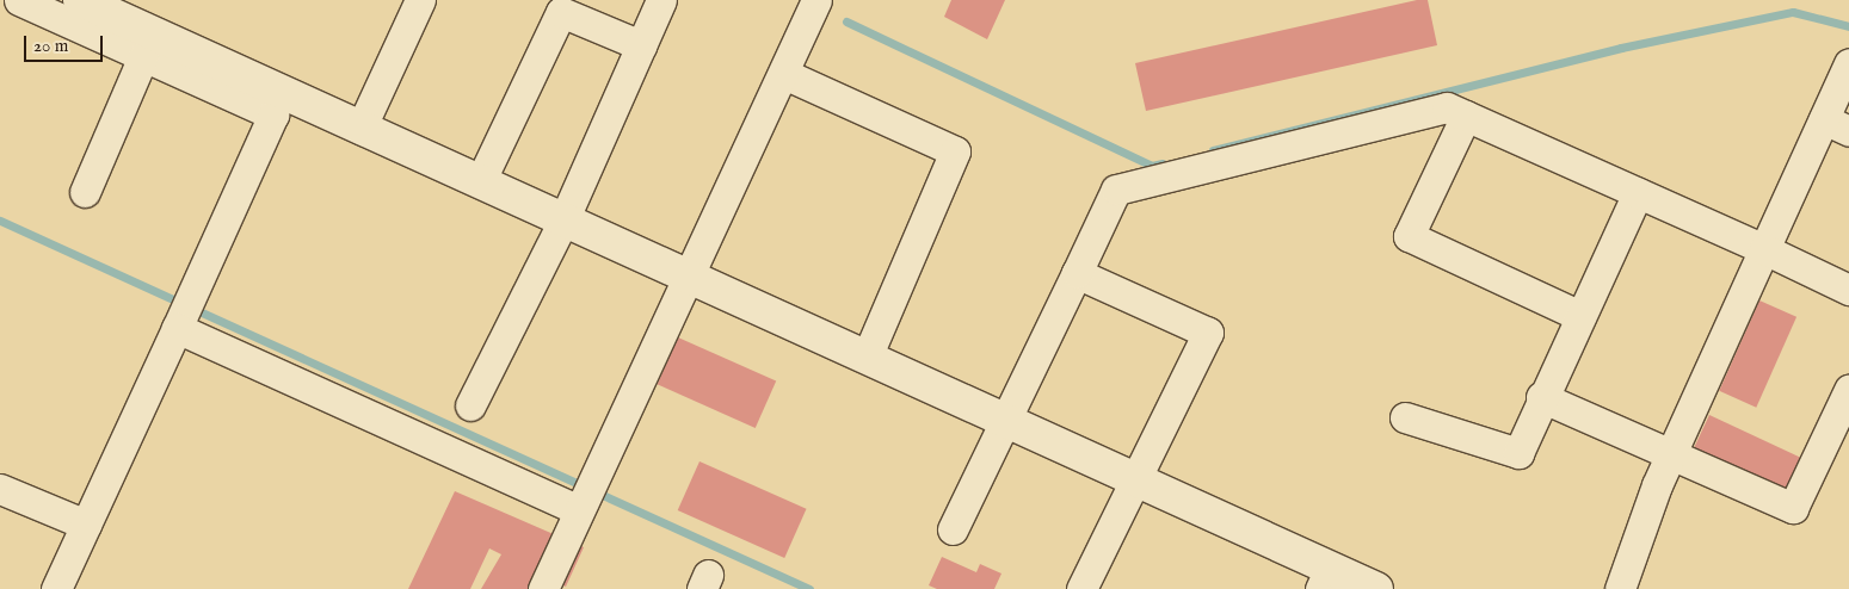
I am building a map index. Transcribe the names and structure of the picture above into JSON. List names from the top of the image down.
{
  "scale_bar": "20 m"
}
